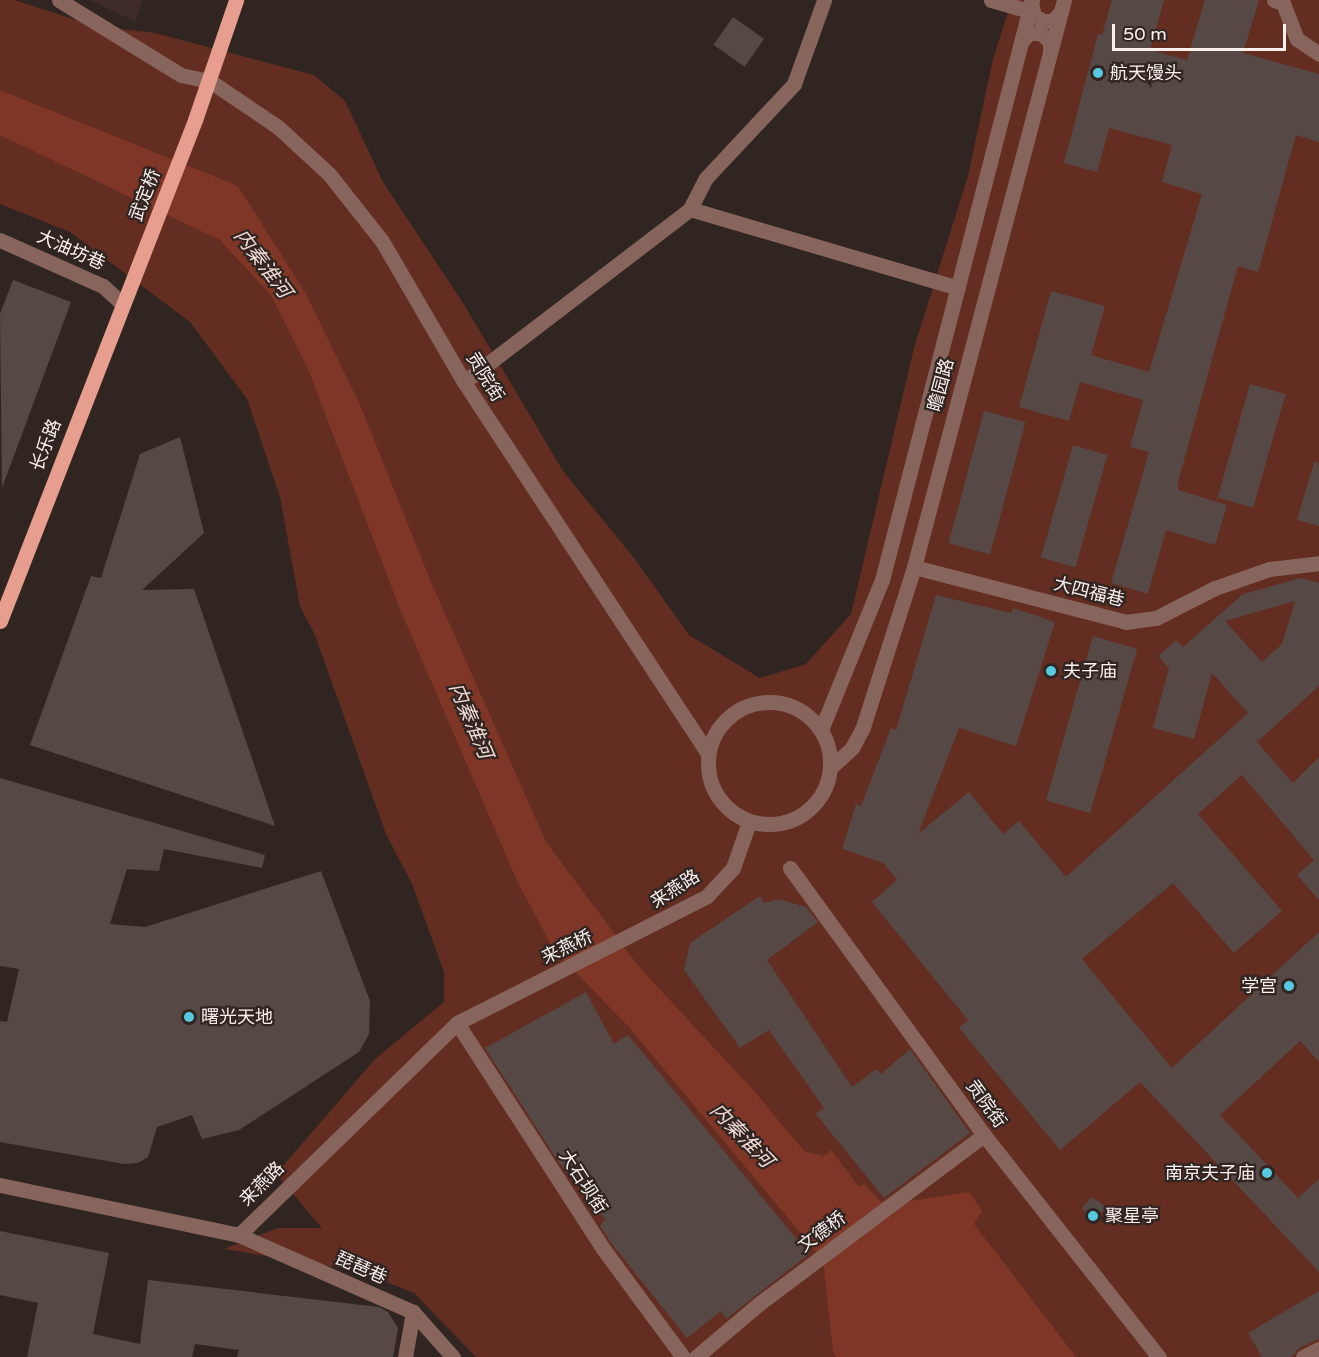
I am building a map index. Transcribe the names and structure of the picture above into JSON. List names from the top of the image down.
{
  "streets": {
    "main road": ["武定桥", "长乐路"],
    "street": [
      "大油坊巷",
      "贡院街",
      "瞻园路",
      "大四福巷",
      "来燕路",
      "来燕桥",
      "大石坝街",
      "文德桥",
      "琵琶巷"
    ]
  },
  "crossings": [
    ["武定桥", "贡院街"],
    ["武定桥", "长乐路"],
    ["大油坊巷", "长乐路"],
    ["贡院街", "瞻园路"],
    ["贡院街", "来燕路"],
    ["贡院街", "文德桥"],
    ["瞻园路", "大四福巷"],
    ["瞻园路", "来燕路"],
    ["来燕路", "来燕桥"],
    ["来燕路", "大石坝街"],
    ["来燕路", "琵琶巷"]
  ],
  "water": ["内秦淮河"],
  "places": [
    "航天馒头",
    "夫子庙",
    "学宫",
    "曙光天地",
    "南京夫子庙",
    "聚星亭"
  ],
  "scale_bar": "50 m"
}
